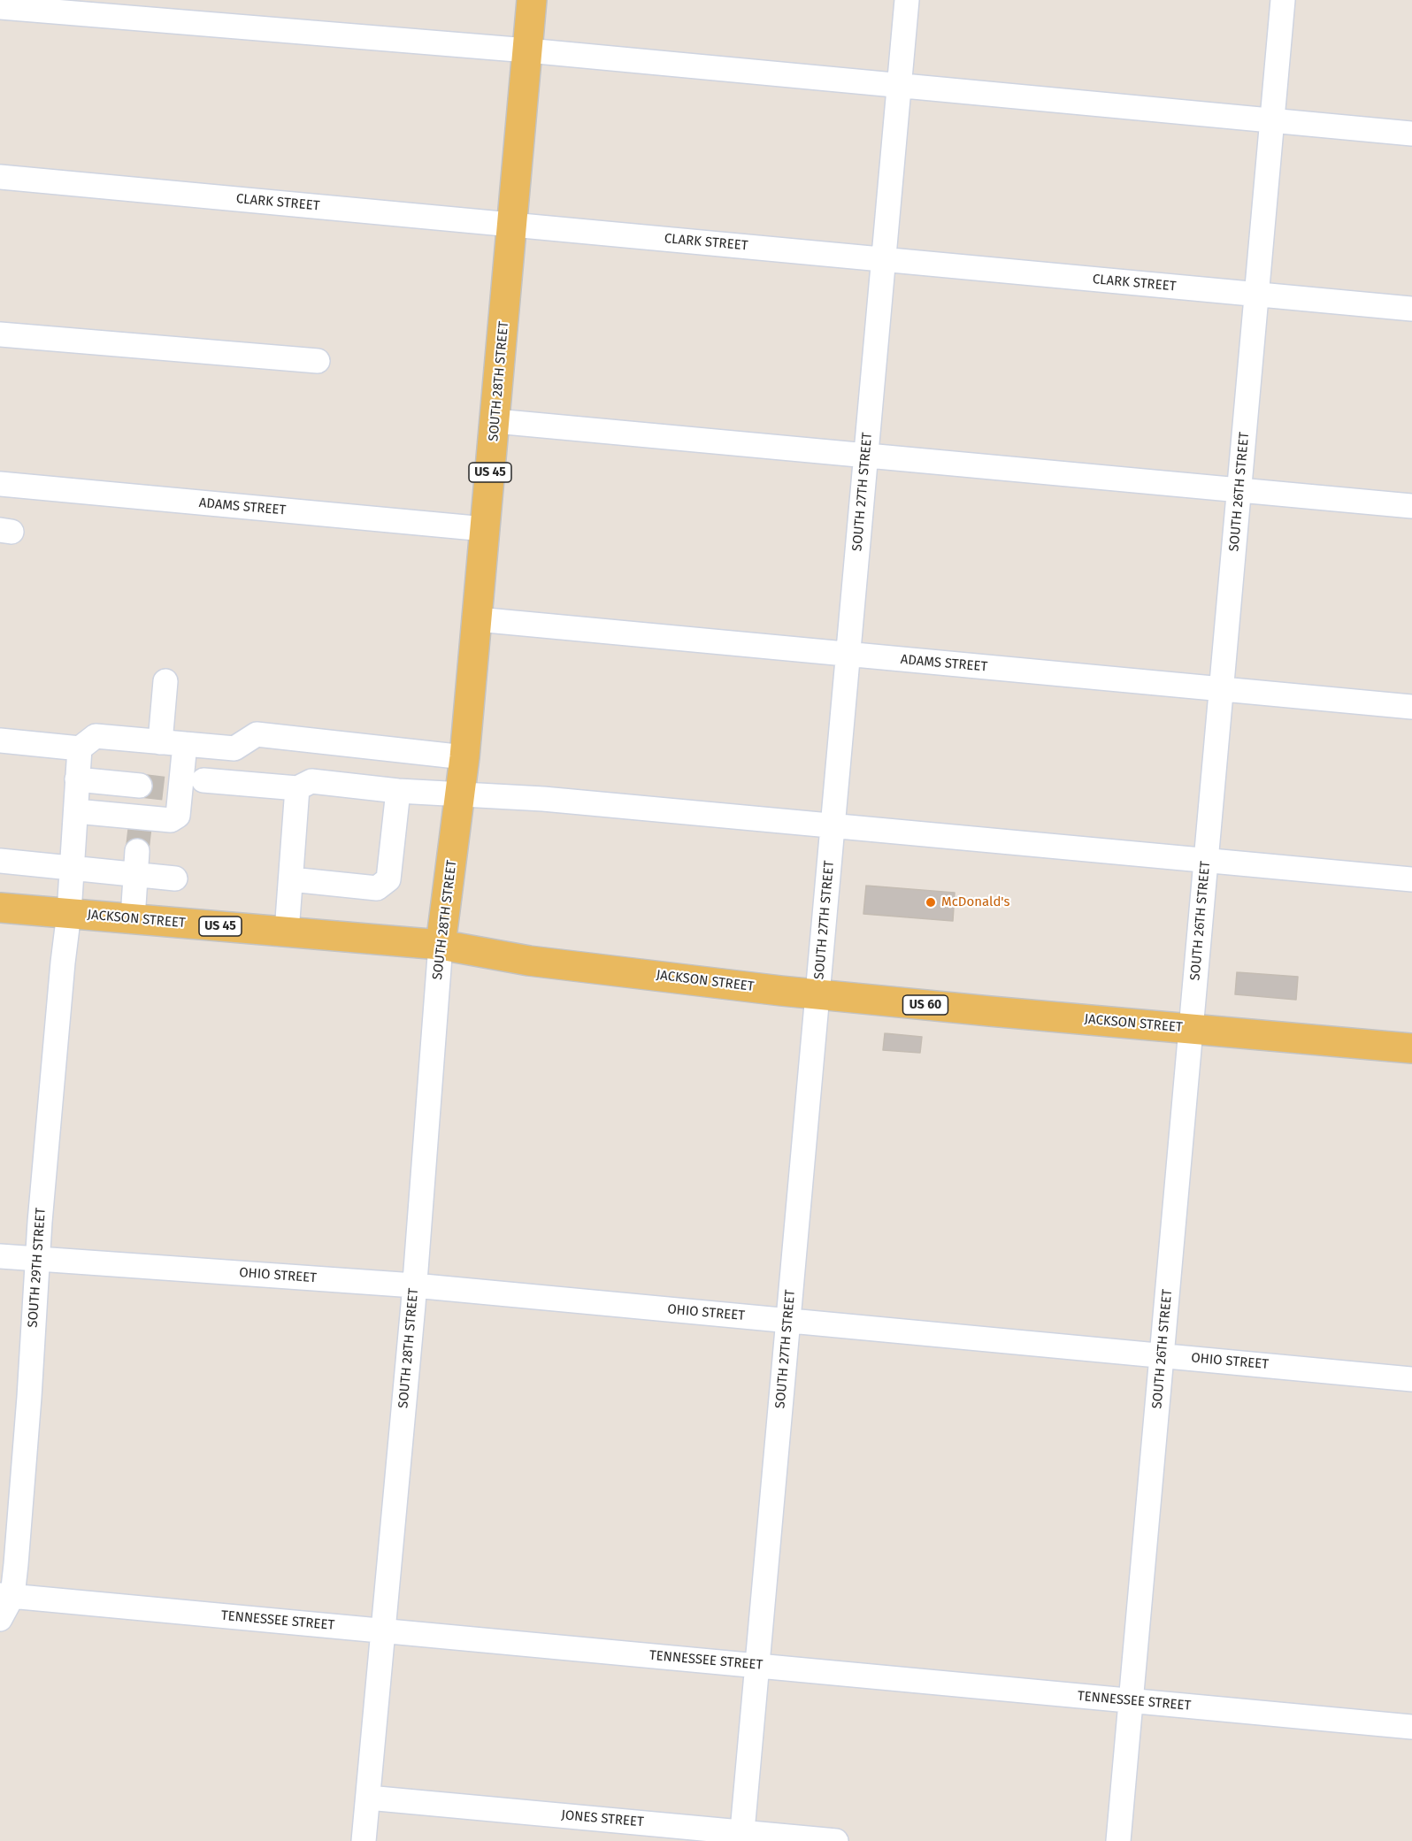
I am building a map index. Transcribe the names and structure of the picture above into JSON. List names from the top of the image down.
{
  "streets": {
    "main road": [
      "SOUTH 28TH STREET",
      "US 45",
      "JACKSON STREET",
      "US 60"
    ],
    "street": [
      "CLARK STREET",
      "SOUTH 27TH STREET",
      "SOUTH 26TH STREET",
      "ADAMS STREET",
      "SOUTH 29TH STREET",
      "OHIO STREET",
      "TENNESSEE STREET",
      "JONES STREET"
    ]
  },
  "crossings": [
    ["CLARK STREET", "SOUTH 28TH STREET"],
    ["CLARK STREET", "SOUTH 27TH STREET"],
    ["CLARK STREET", "SOUTH 26TH STREET"],
    ["SOUTH 28TH STREET", "ADAMS STREET"],
    ["SOUTH 28TH STREET", "JACKSON STREET"],
    ["SOUTH 28TH STREET", "OHIO STREET"],
    ["SOUTH 28TH STREET", "TENNESSEE STREET"],
    ["SOUTH 28TH STREET", "JONES STREET"],
    ["SOUTH 27TH STREET", "ADAMS STREET"],
    ["SOUTH 27TH STREET", "JACKSON STREET"],
    ["SOUTH 27TH STREET", "OHIO STREET"],
    ["SOUTH 27TH STREET", "TENNESSEE STREET"],
    ["SOUTH 27TH STREET", "JONES STREET"],
    ["SOUTH 26TH STREET", "ADAMS STREET"],
    ["SOUTH 26TH STREET", "JACKSON STREET"],
    ["SOUTH 26TH STREET", "OHIO STREET"],
    ["SOUTH 26TH STREET", "TENNESSEE STREET"],
    ["JACKSON STREET", "SOUTH 29TH STREET"],
    ["SOUTH 29TH STREET", "OHIO STREET"],
    ["SOUTH 29TH STREET", "TENNESSEE STREET"]
  ],
  "places": ["McDonald's"]
}
